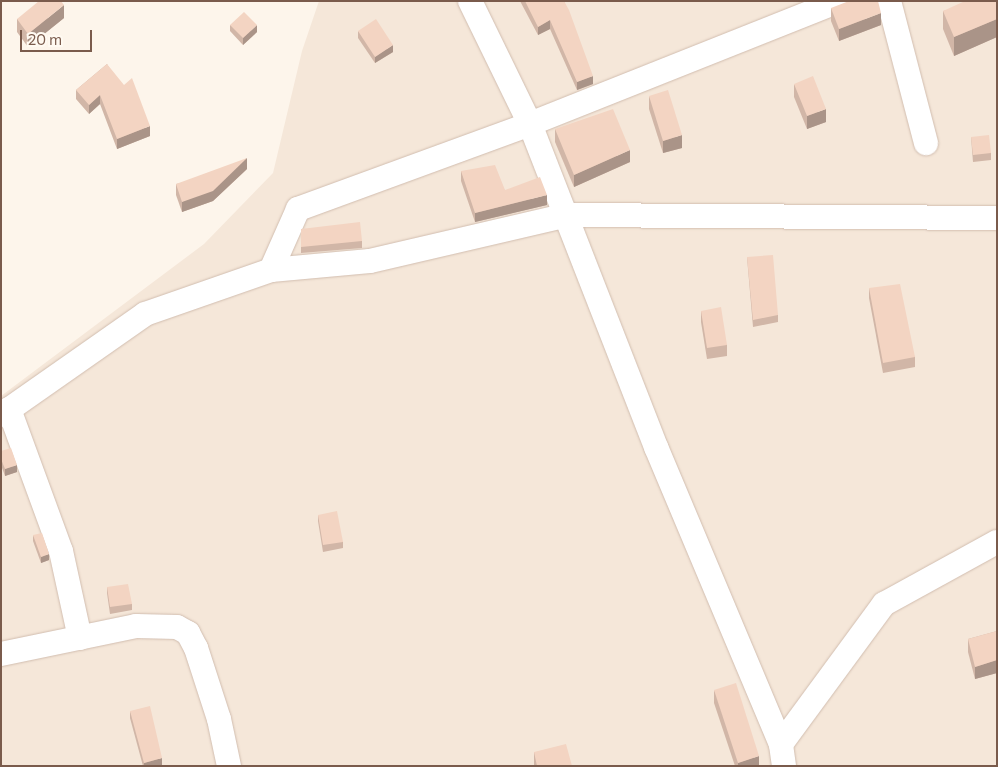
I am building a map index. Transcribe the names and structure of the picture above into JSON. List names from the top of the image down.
{
  "scale_bar": "20 m"
}
